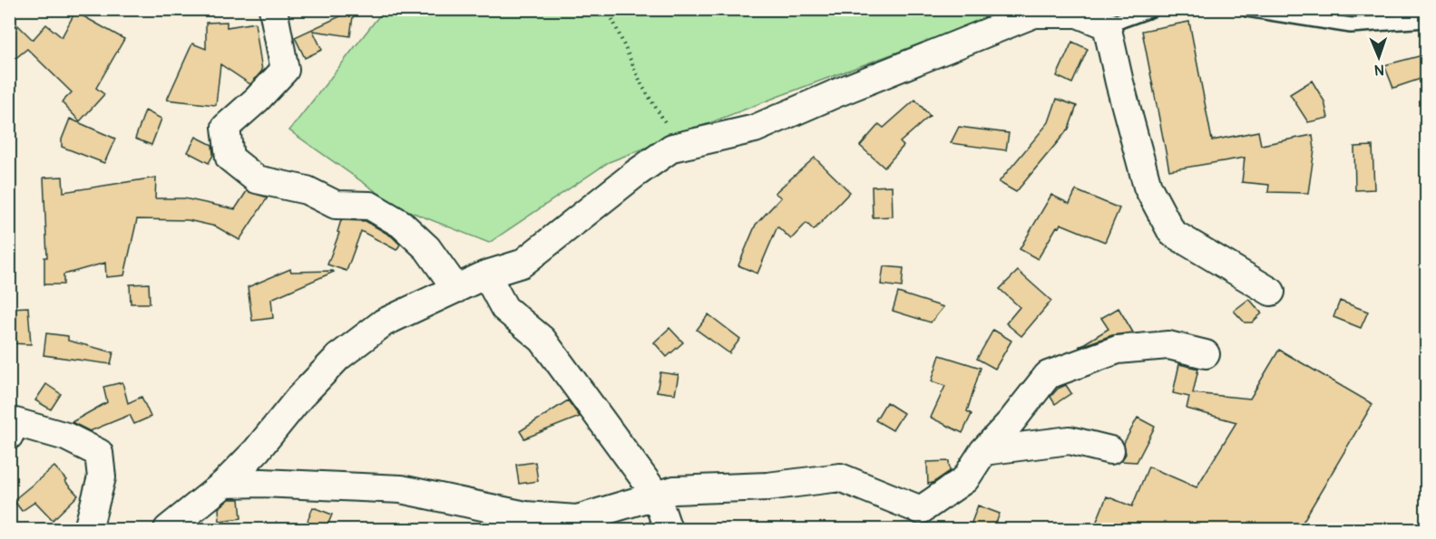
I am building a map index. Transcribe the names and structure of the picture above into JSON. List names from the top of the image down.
{
  "north": "bottom"
}
